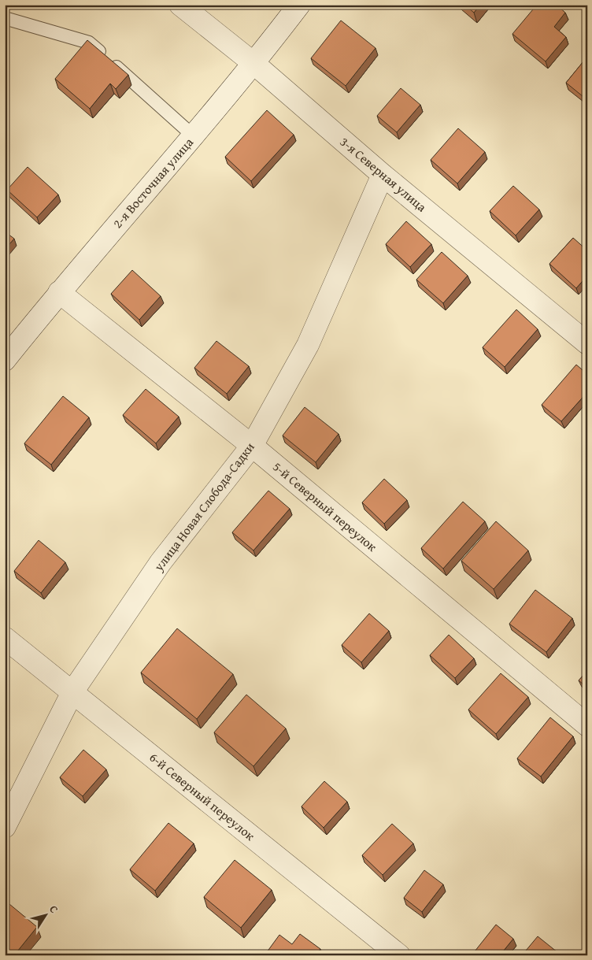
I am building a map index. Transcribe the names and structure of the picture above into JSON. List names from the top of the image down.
{
  "streets": {
    "street": [
      "3-я Северная улица",
      "2-я Восточная улица",
      "улица Новая Слобода-Садки",
      "5-й Северный переулок",
      "6-й Северный переулок"
    ]
  },
  "crossings": [
    ["3-я Северная улица", "2-я Восточная улица"],
    ["3-я Северная улица", "улица Новая Слобода-Садки"],
    ["2-я Восточная улица", "5-й Северный переулок"],
    ["улица Новая Слобода-Садки", "5-й Северный переулок"],
    ["улица Новая Слобода-Садки", "6-й Северный переулок"]
  ],
  "north": "top right"
}
